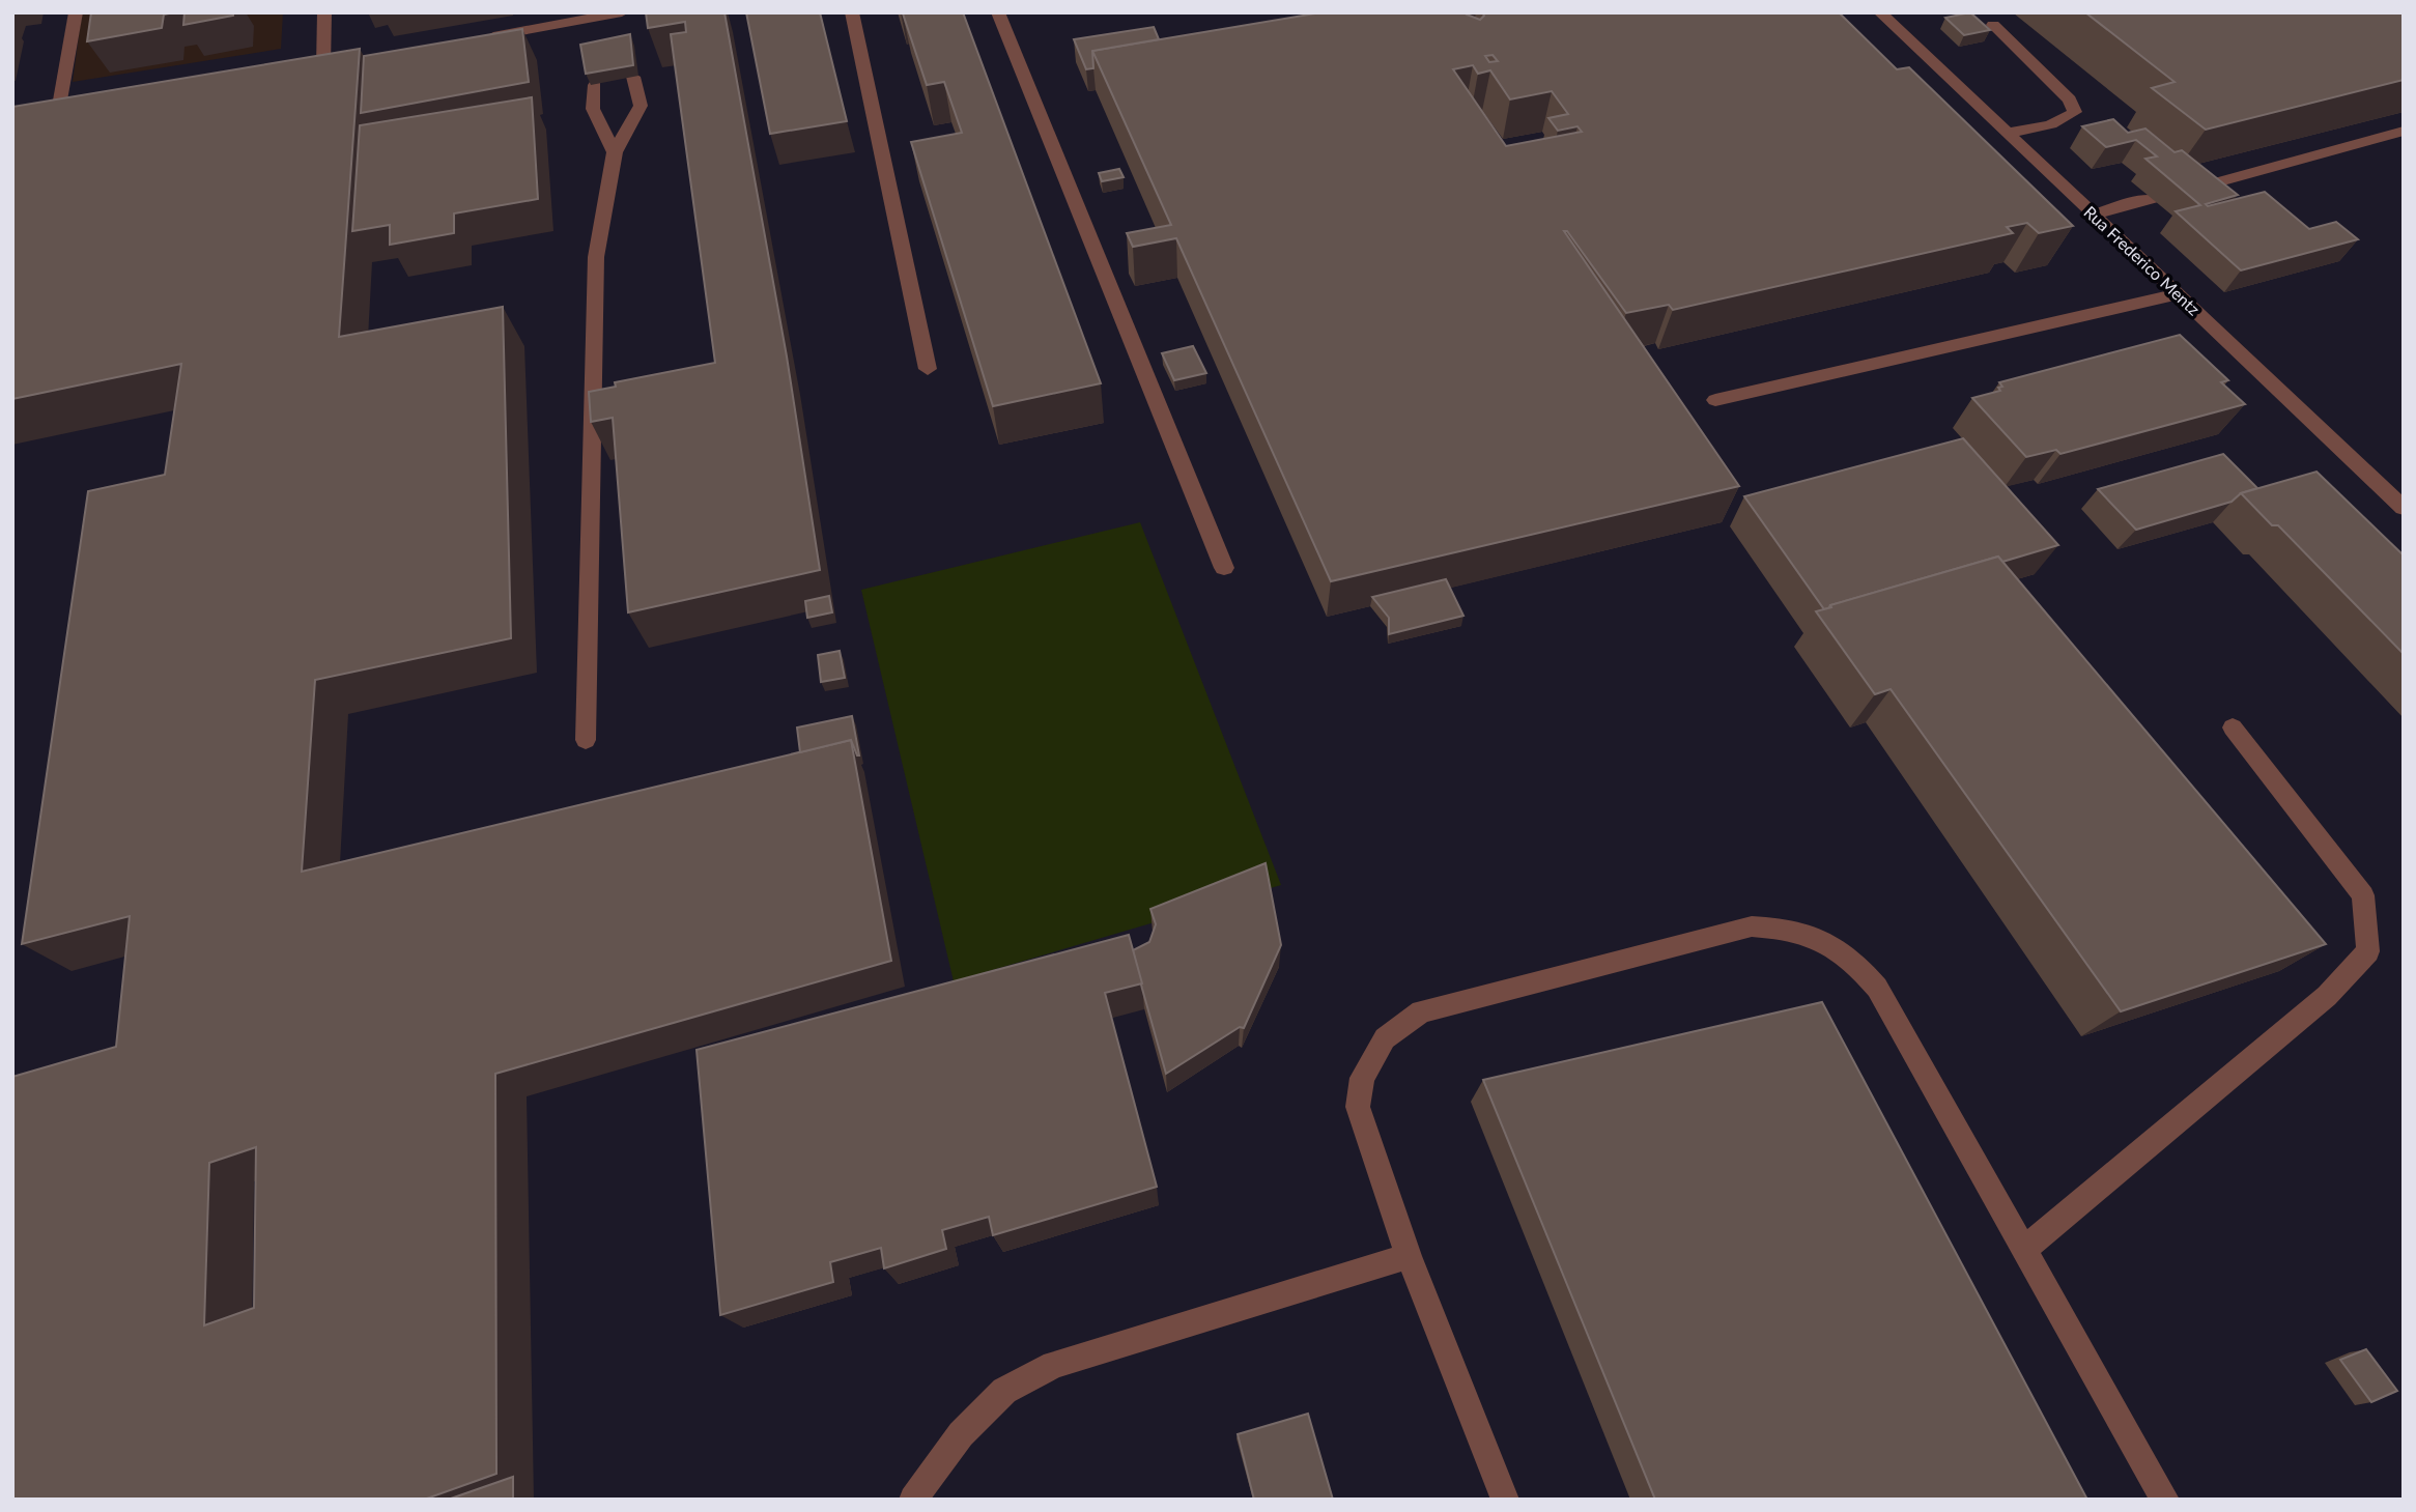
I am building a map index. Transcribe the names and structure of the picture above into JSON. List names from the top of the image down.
{
  "streets": {
    "street": ["Rua Frederico Mentz"]
  }
}
